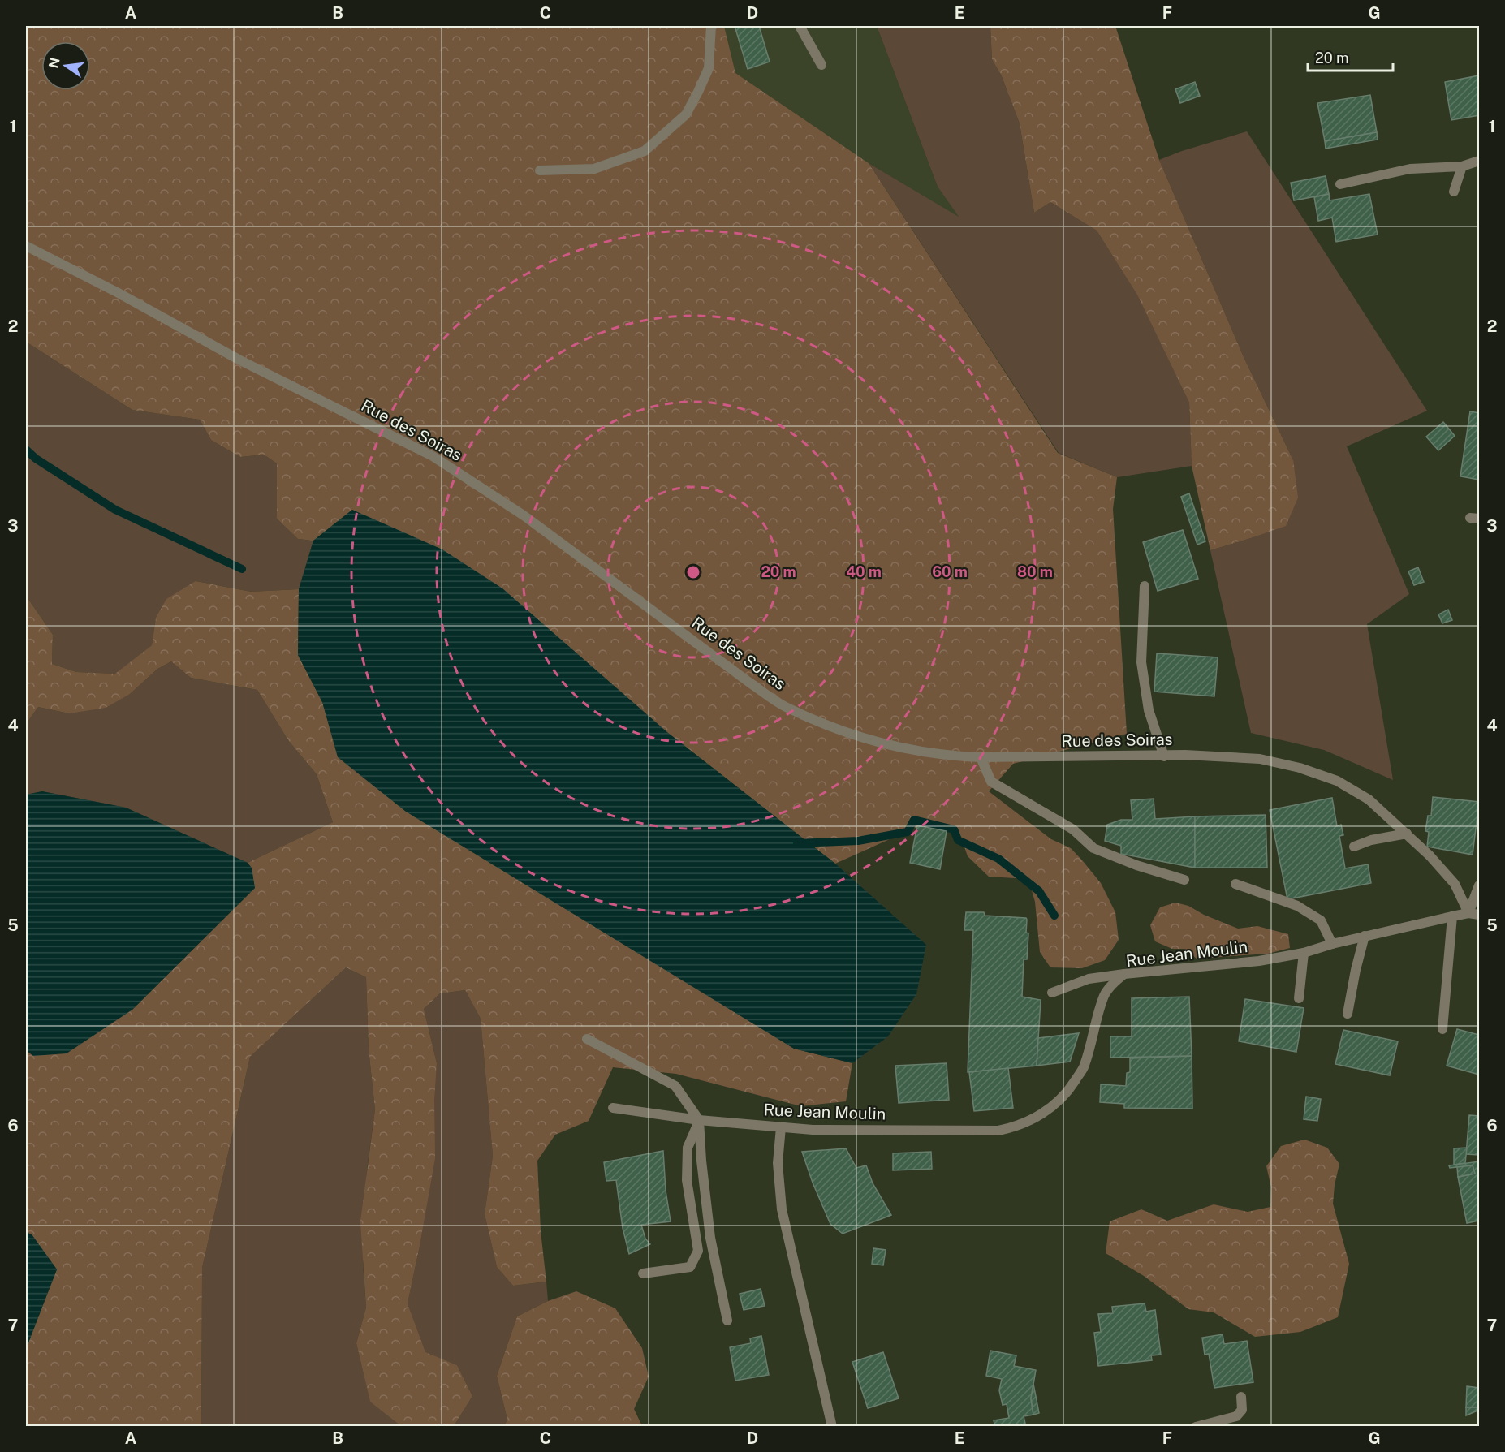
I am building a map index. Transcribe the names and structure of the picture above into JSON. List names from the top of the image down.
{
  "streets": {
    "street": ["Rue des Soiras", "Rue Jean Moulin"]
  },
  "crossings": [
    ["Rue des Soiras", "Rue Jean Moulin"]
  ],
  "scale_bar": "20 m",
  "north": "left",
  "grid": {
    "columns": [
      "A",
      "B",
      "C",
      "D",
      "E",
      "F",
      "G"
    ],
    "rows": [
      "1",
      "2",
      "3",
      "4",
      "5",
      "6",
      "7"
    ]
  },
  "rings": [
    "20 m",
    "40 m",
    "60 m",
    "80 m"
  ]
}
